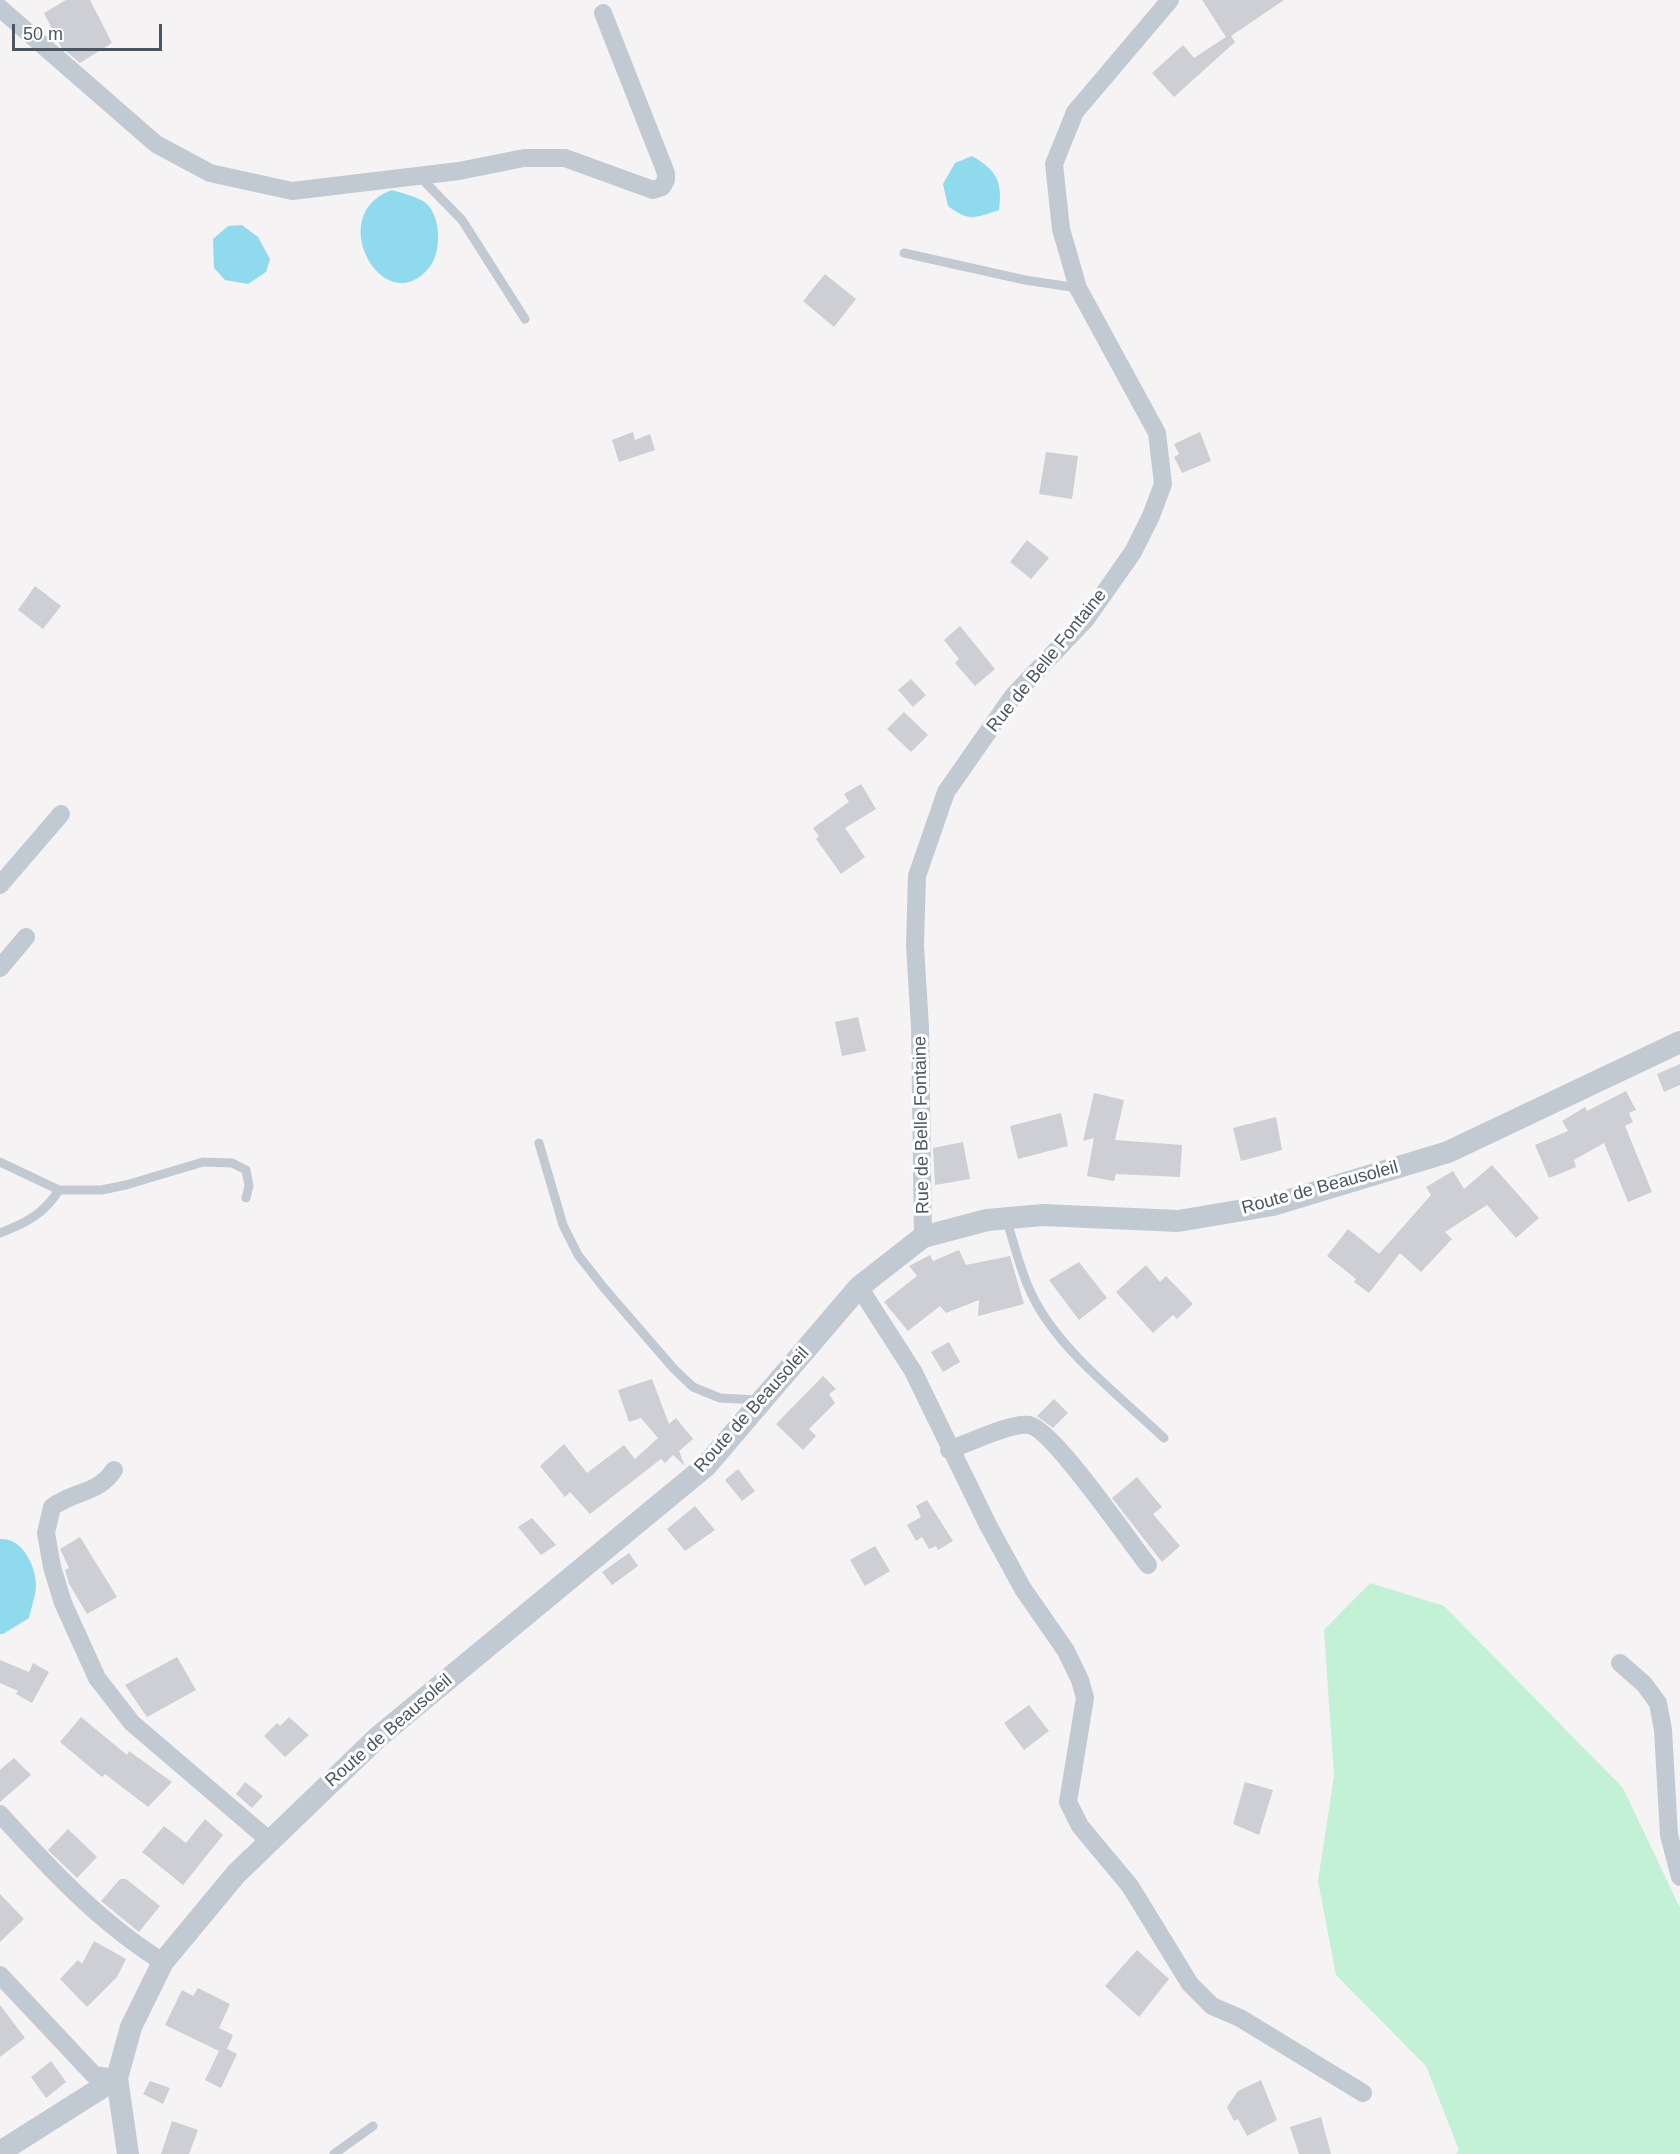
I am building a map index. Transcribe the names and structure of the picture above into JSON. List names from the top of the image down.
{
  "streets": {
    "street": ["Rue de Belle Fontaine", "Route de Beausoleil"]
  },
  "crossings": [
    ["Rue de Belle Fontaine", "Route de Beausoleil"]
  ],
  "scale_bar": "50 m"
}
